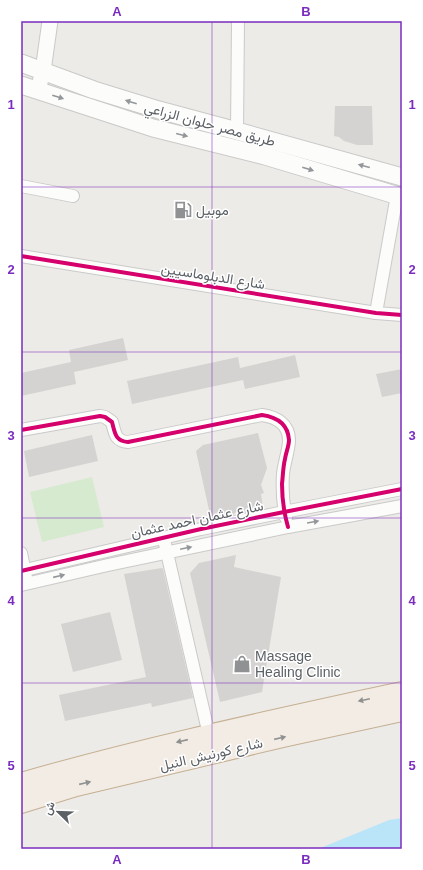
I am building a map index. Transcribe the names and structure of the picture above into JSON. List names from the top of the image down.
{
  "streets": {
    "highway": ["شارع كورنيش النيل"],
    "main road": ["طريق مصر حلوان الزراعي"],
    "street": ["شارع الدبلوماسيين", "شارع عثمان احمد عثمان"]
  },
  "places": {
    "fuel station": ["موبيل"],
    "shop": ["Massage Healing Clinic"]
  },
  "north": "top left",
  "grid": {
    "columns": ["A", "B"],
    "rows": [
      "1",
      "2",
      "3",
      "4",
      "5"
    ]
  }
}
